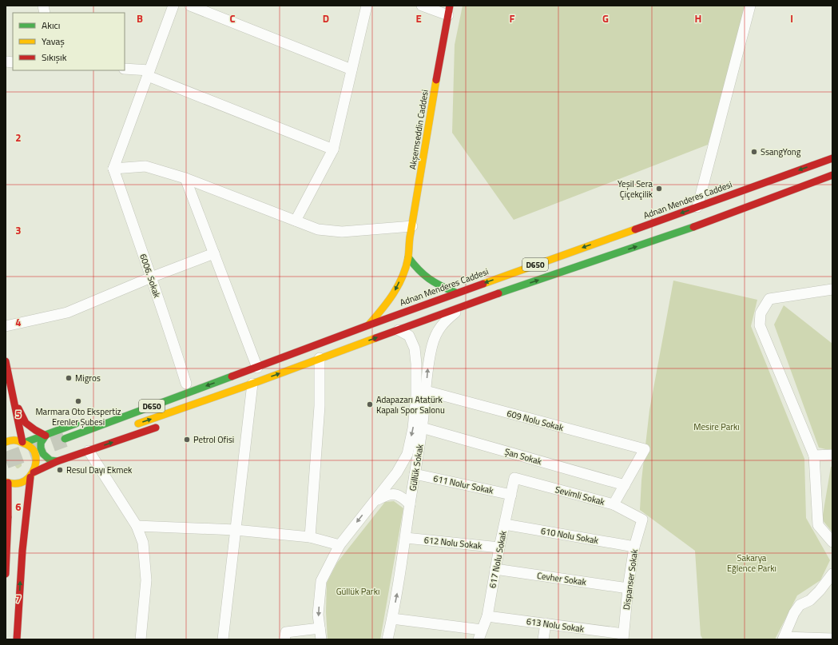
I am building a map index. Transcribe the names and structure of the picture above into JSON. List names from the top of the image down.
{
  "streets": {
    "main road": ["Akşemseddin Caddesi", "Adnan Menderes Caddesi", "D650"],
    "street": [
      "6006. Sokak",
      "609 Nolu Sokak",
      "Şan Sokak",
      "Güllük Sokak",
      "611 Nolur Sokak",
      "Sevimli Sokak",
      "610 Nolu Sokak",
      "612 Nolu Sokak",
      "617 Nolu Sokak",
      "Cevher Sokak",
      "Dispanser Sokak",
      "613 Nolu Sokak"
    ]
  },
  "crossings": [
    ["Akşemseddin Caddesi", "Adnan Menderes Caddesi"],
    ["609 Nolu Sokak", "Şan Sokak"],
    ["609 Nolu Sokak", "Güllük Sokak"],
    ["Şan Sokak", "Güllük Sokak"],
    ["Güllük Sokak", "611 Nolur Sokak"],
    ["Güllük Sokak", "612 Nolu Sokak"],
    ["611 Nolur Sokak", "617 Nolu Sokak"],
    ["Sevimli Sokak", "617 Nolu Sokak"],
    ["Sevimli Sokak", "Dispanser Sokak"],
    ["610 Nolu Sokak", "617 Nolu Sokak"],
    ["610 Nolu Sokak", "Dispanser Sokak"],
    ["612 Nolu Sokak", "617 Nolu Sokak"],
    ["617 Nolu Sokak", "Cevher Sokak"],
    ["617 Nolu Sokak", "613 Nolu Sokak"],
    ["Cevher Sokak", "Dispanser Sokak"],
    ["Dispanser Sokak", "613 Nolu Sokak"]
  ],
  "parks": ["Mesire Parkı", "Sakarya Eğlence Parkı", "Güllük Parkı"],
  "places": [
    "SsangYong",
    "Yeşil Sera Çiçekçilik",
    "Migros",
    "Marmara Oto Ekspertiz Erenler Şubesi",
    "Adapazarı Atatürk Kapalı Spor Salonu",
    "Petrol Ofisi",
    "Resul Dayı Ekmek"
  ],
  "legend": ["Akıcı", "Yavaş", "Sıkışık"],
  "grid": {
    "columns": [
      "B",
      "C",
      "D",
      "E",
      "F",
      "G",
      "H",
      "I"
    ],
    "rows": [
      "2",
      "3",
      "4",
      "5",
      "6",
      "7"
    ]
  }
}
